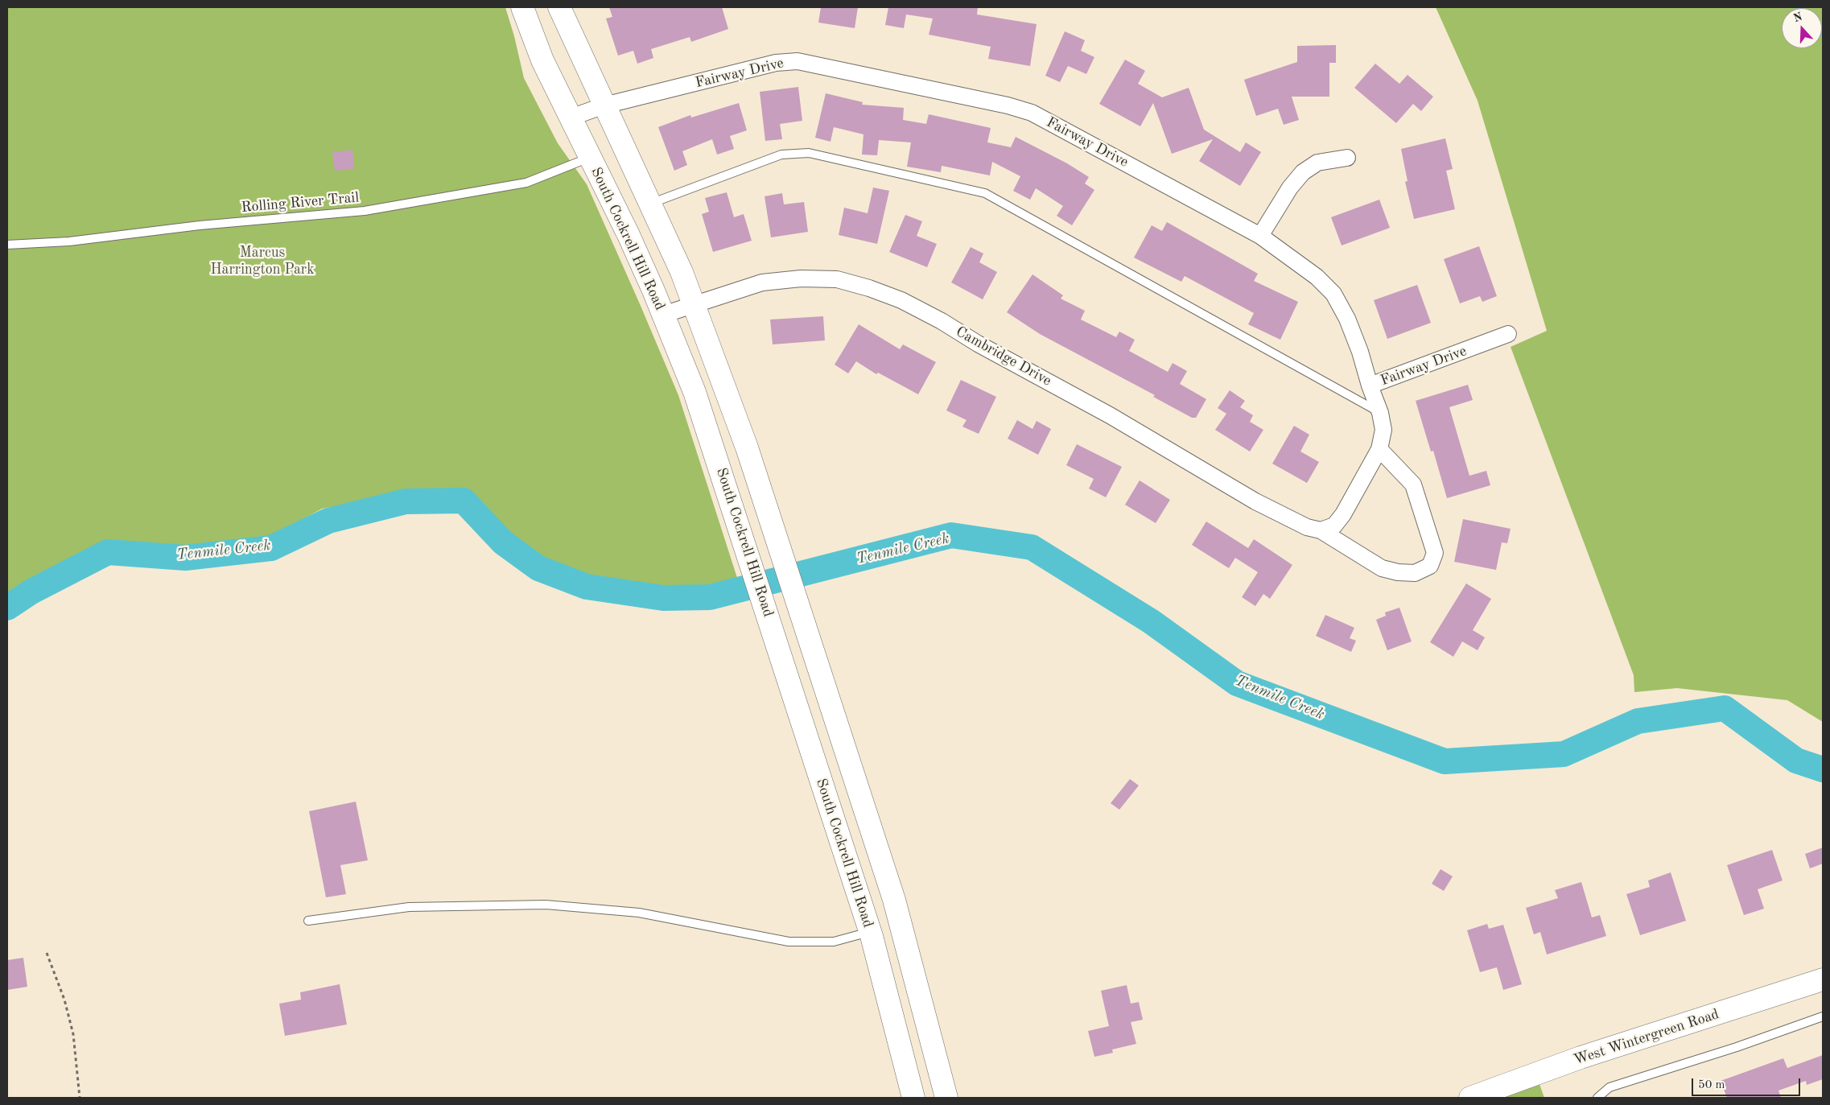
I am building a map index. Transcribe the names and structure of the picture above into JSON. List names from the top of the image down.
{
  "streets": {
    "main road": ["South Cockrell Hill Road", "West Wintergreen Road"],
    "street": ["Fairway Drive", "Cambridge Drive"],
    "lane": ["Rolling River Trail"]
  },
  "crossings": [
    ["Fairway Drive", "South Cockrell Hill Road"],
    ["Rolling River Trail", "South Cockrell Hill Road"],
    ["South Cockrell Hill Road", "Cambridge Drive"]
  ],
  "water": ["Tenmile Creek"],
  "parks": ["Marcus Harrington Park"],
  "scale_bar": "50 m",
  "north": "top"
}
